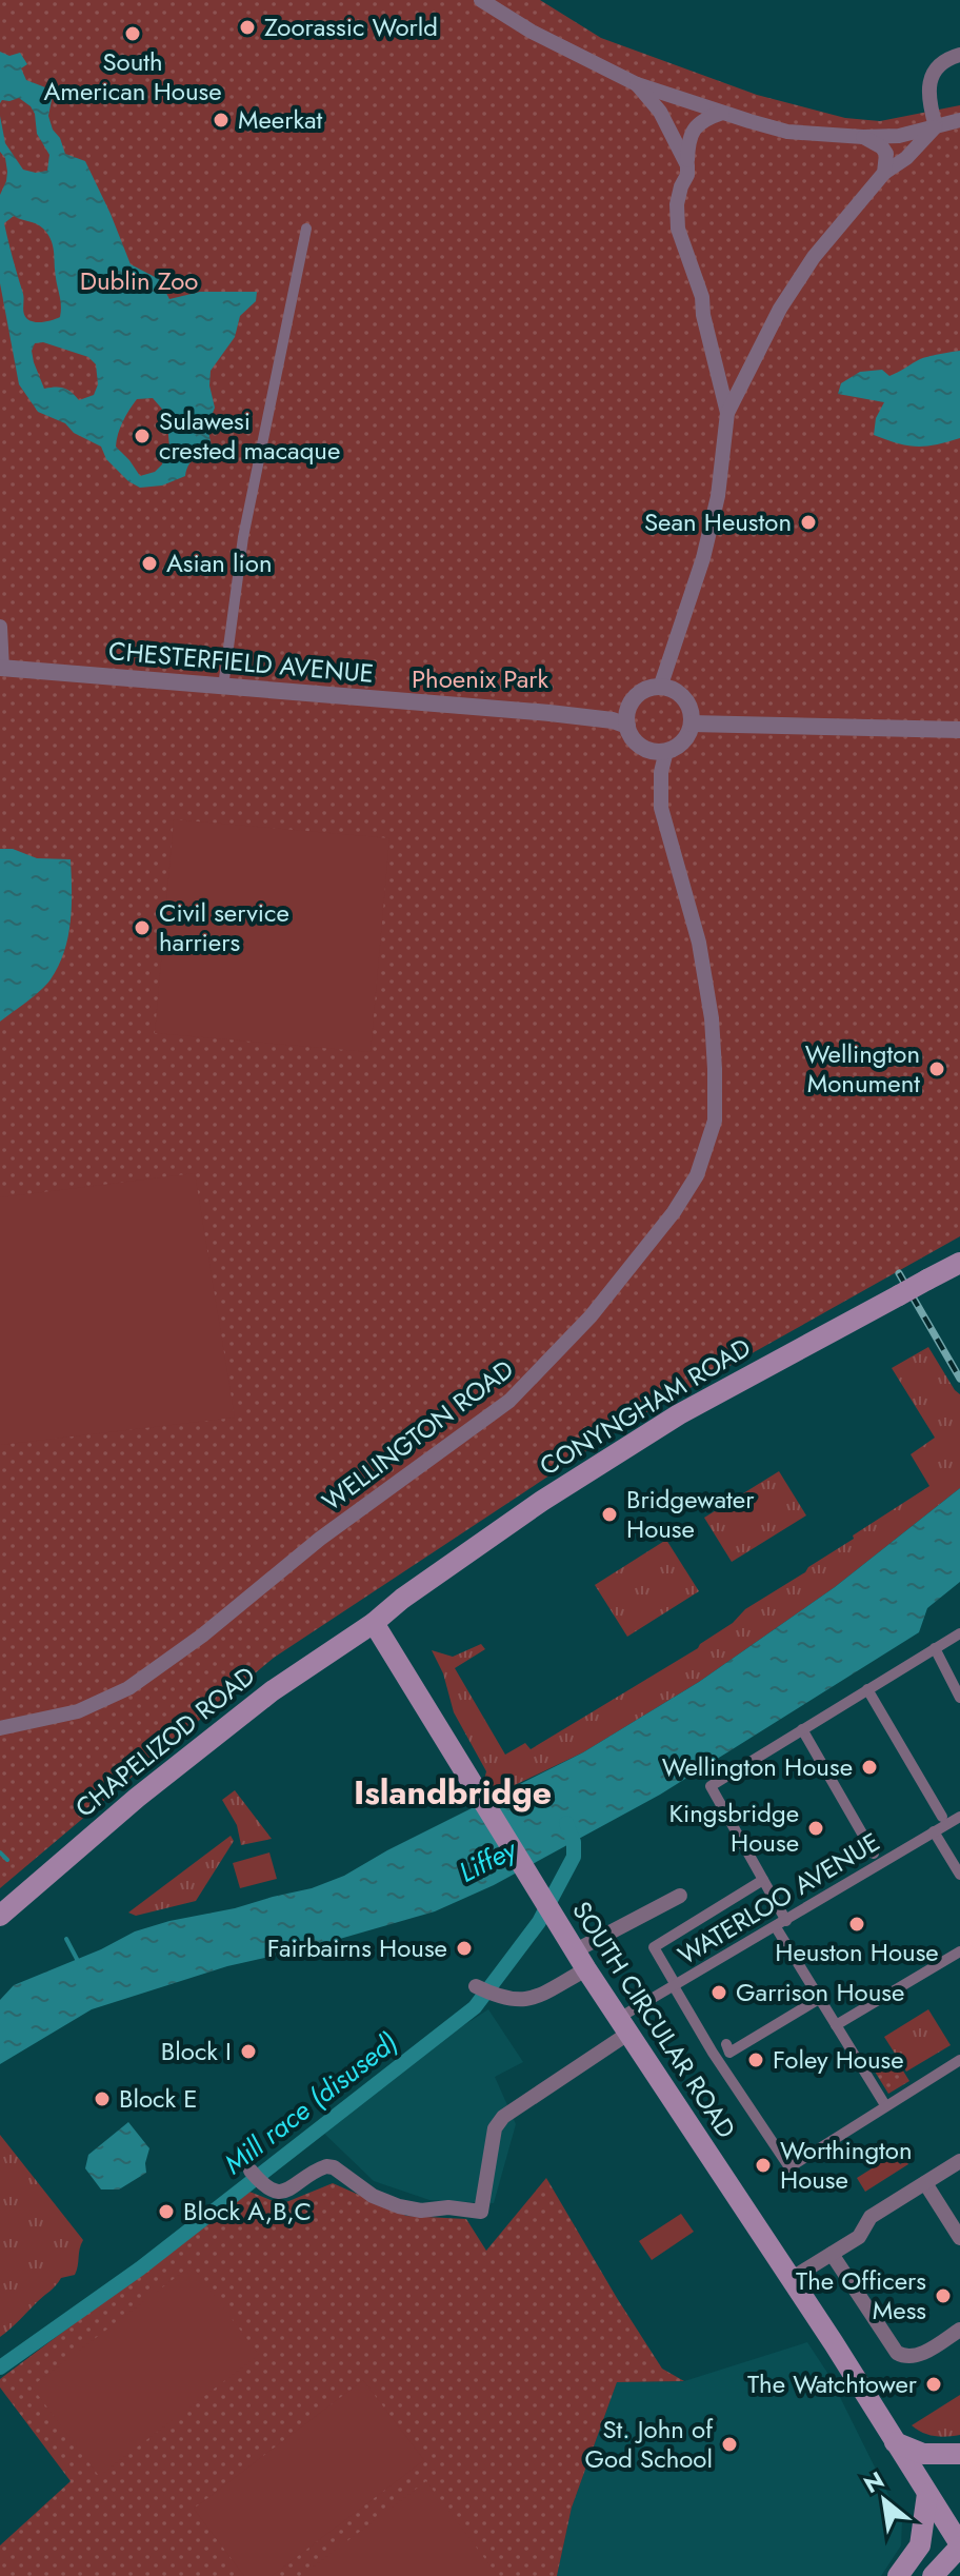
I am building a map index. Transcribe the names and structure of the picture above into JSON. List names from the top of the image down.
{
  "streets": {
    "main road": ["CONYNGHAM ROAD", "CHAPELIZOD ROAD", "SOUTH CIRCULAR ROAD"],
    "street": ["CHESTERFIELD AVENUE", "WELLINGTON ROAD", "WATERLOO AVENUE"]
  },
  "crossings": [
    ["CHESTERFIELD AVENUE", "WELLINGTON ROAD"],
    ["CONYNGHAM ROAD", "CHAPELIZOD ROAD"],
    ["CONYNGHAM ROAD", "SOUTH CIRCULAR ROAD"],
    ["CHAPELIZOD ROAD", "SOUTH CIRCULAR ROAD"],
    ["WATERLOO AVENUE", "SOUTH CIRCULAR ROAD"]
  ],
  "districts": ["Islandbridge"],
  "water": ["Liffey", "Mill race (disused)"],
  "parks": ["Dublin Zoo", "Phoenix Park"],
  "places": [
    "Zoorassic World",
    "South American House",
    "Meerkat",
    "Sulawesi crested macaque",
    "Sean Heuston",
    "Asian lion",
    "Civil service harriers",
    "Wellington Monument",
    "Bridgewater House",
    "Wellington House",
    "Kingsbridge House",
    "Heuston House",
    "Fairbairns House",
    "Garrison House",
    "Block I",
    "Foley House",
    "Block E",
    "Worthington House",
    "Block A,B,C",
    "The Officers Mess",
    "The Watchtower",
    "St. John of God School"
  ],
  "north": "top left"
}
